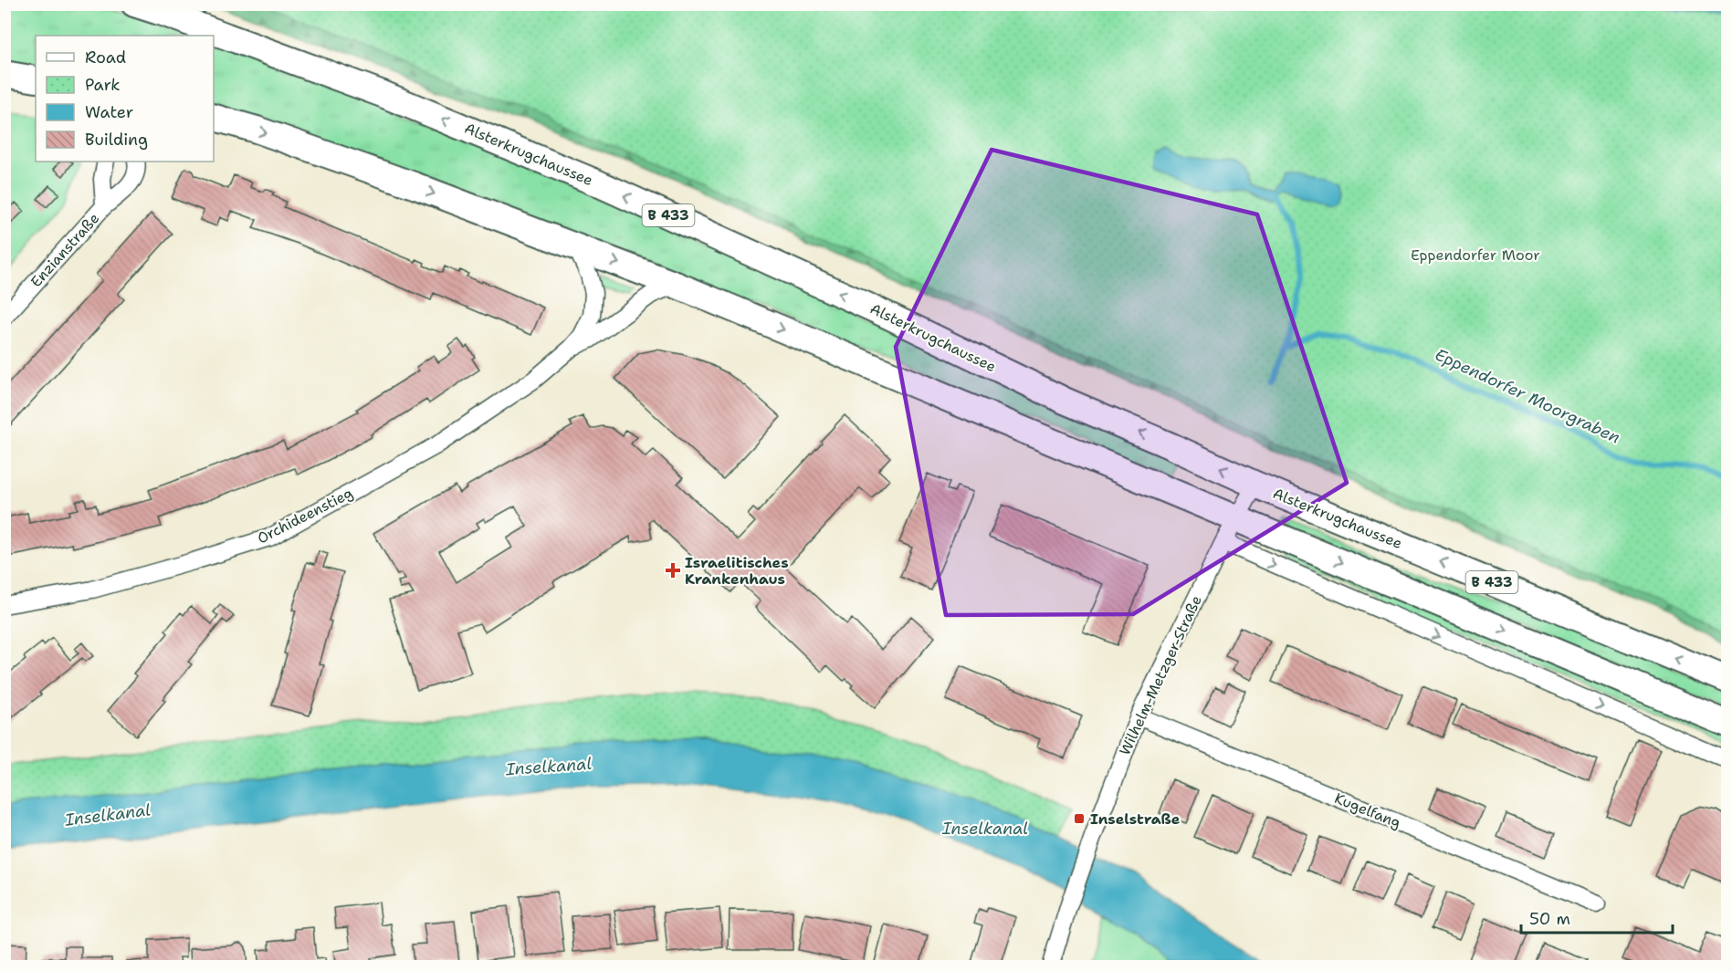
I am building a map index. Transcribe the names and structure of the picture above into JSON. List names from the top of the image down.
{
  "streets": {
    "main road": ["Alsterkrugchaussee", "B 433"],
    "street": [
      "Enzianstraße",
      "Orchideenstieg",
      "Wilhelm-Metzger-Straße",
      "Kugelfang"
    ]
  },
  "crossings": [
    ["Alsterkrugchaussee", "Wilhelm-Metzger-Straße"],
    ["Wilhelm-Metzger-Straße", "Kugelfang"]
  ],
  "water": ["Eppendorfer Moorgraben", "Inselkanal"],
  "parks": ["Eppendorfer Moor"],
  "places": {
    "health": ["Israelitisches Krankenhaus"],
    "transit": ["Inselstraße"]
  },
  "legend": [
    "Road",
    "Park",
    "Water",
    "Building"
  ],
  "scale_bar": "50 m"
}
